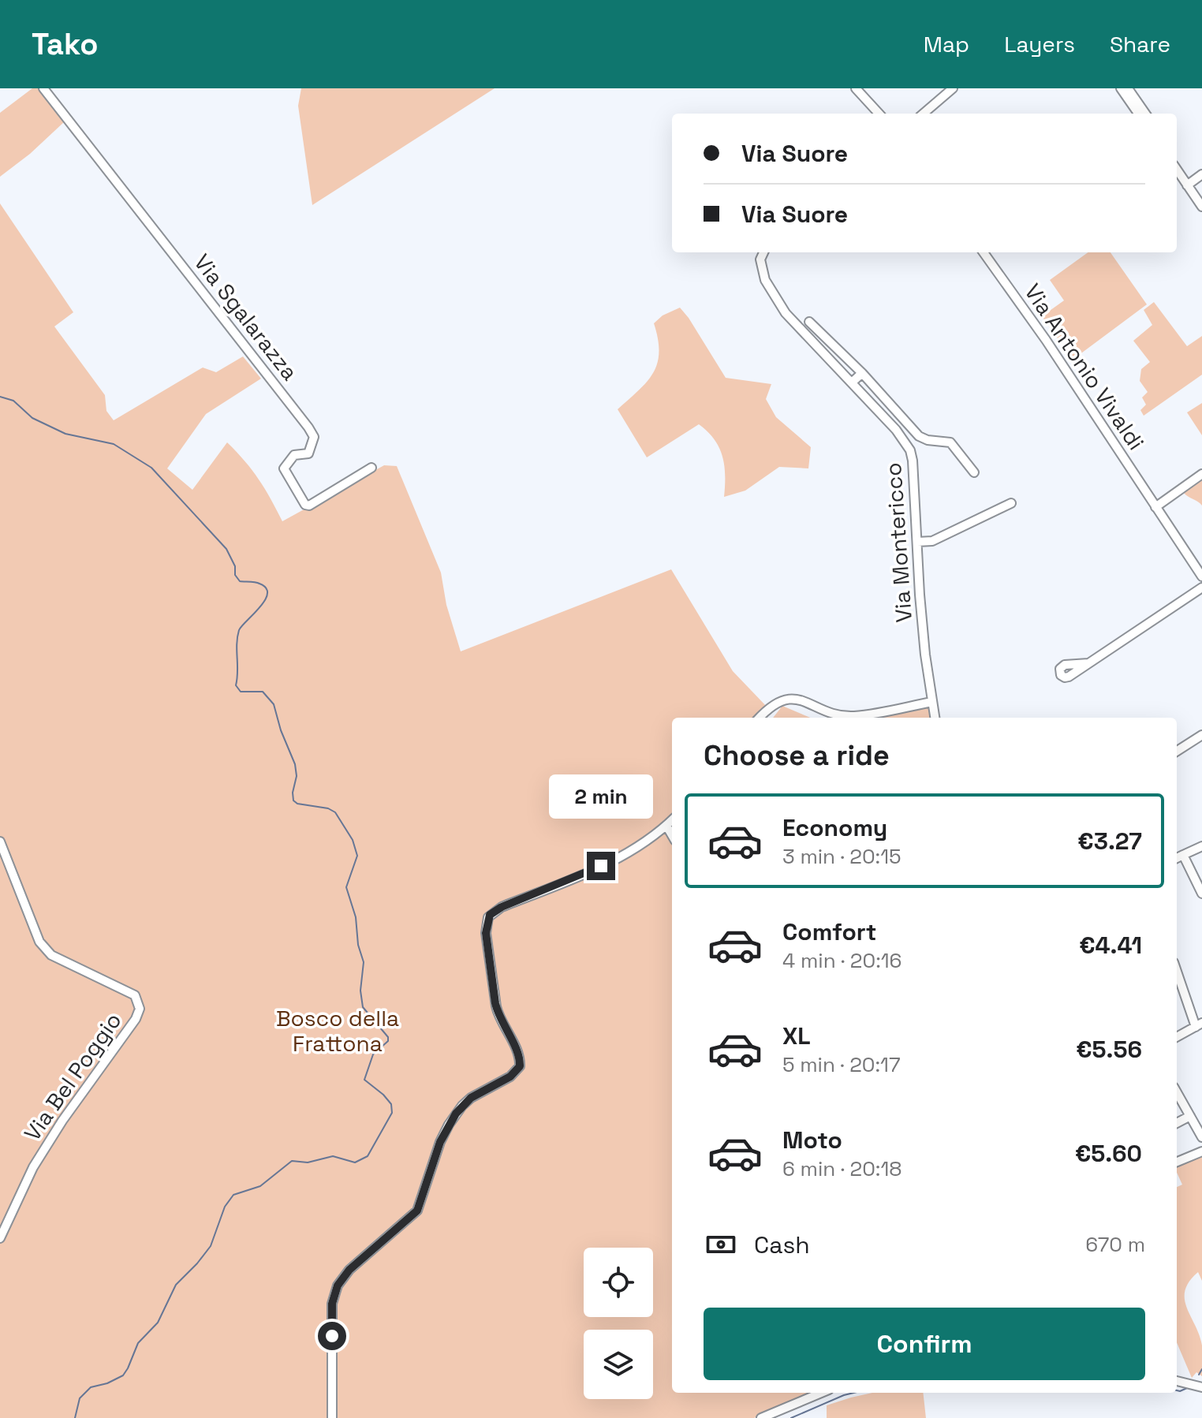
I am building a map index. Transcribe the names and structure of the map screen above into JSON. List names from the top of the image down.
{
  "streets": {
    "street": [
      "Via Sgalarazza",
      "Via Antonio Vivaldi",
      "Via Montericco",
      "Via Bel Poggio"
    ]
  },
  "parks": ["Bosco della Frattona"],
  "page": {
    "header": "Tako",
    "nav": ["Map", "Layers", "Share"],
    "banner": ["Via Suore", "Via Suore"],
    "heading": "Choose a ride",
    "bubble": "2 min",
    "list": [
      {
        "name": "Economy",
        "note": "3 min · 20:15",
        "value": "€3.27"
      },
      {
        "name": "Comfort",
        "note": "4 min · 20:16",
        "value": "€4.41"
      },
      {
        "name": "XL",
        "note": "5 min · 20:17",
        "value": "€5.56"
      },
      {
        "name": "Moto",
        "note": "6 min · 20:18",
        "value": "€5.60"
      }
    ],
    "pay": ["Cash", "670 m"],
    "buttons": "Confirm"
  }
}
